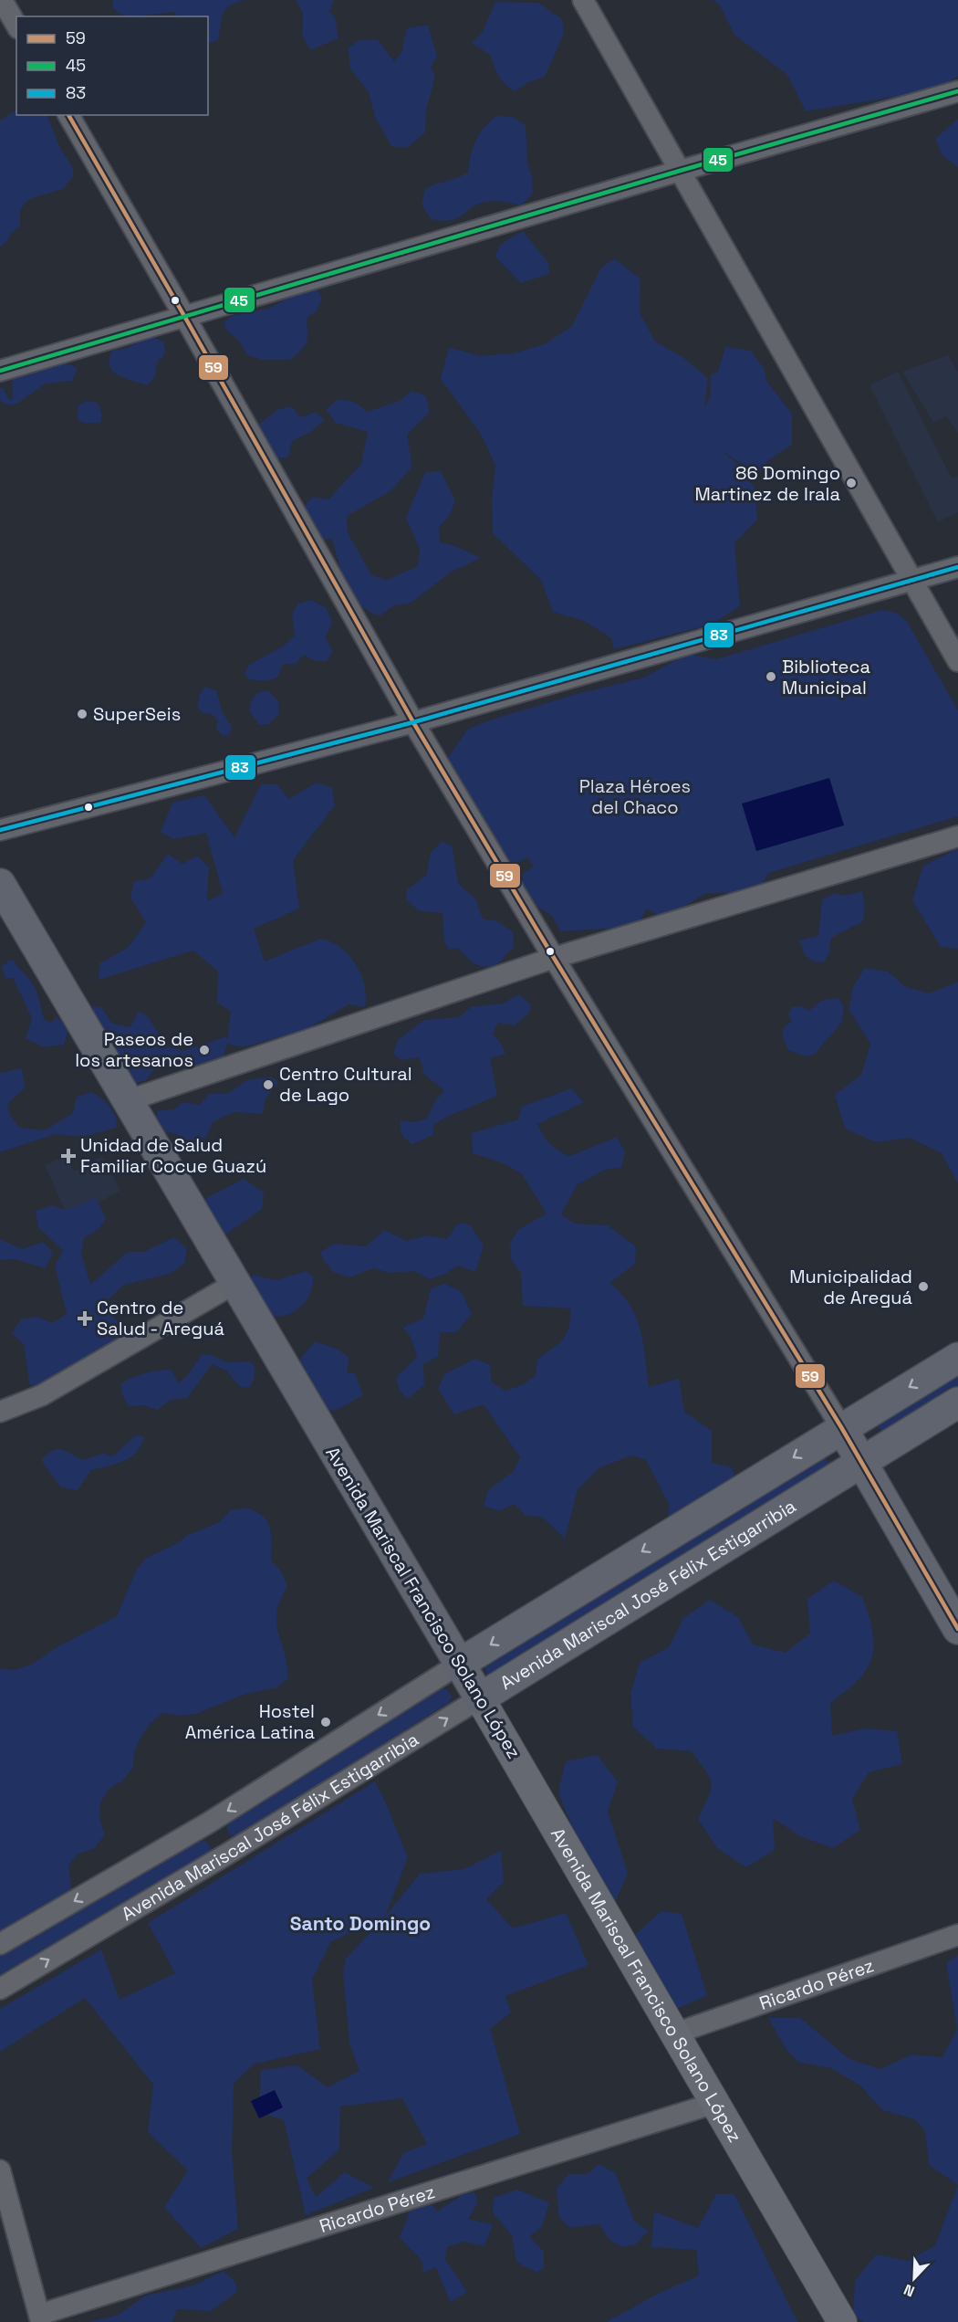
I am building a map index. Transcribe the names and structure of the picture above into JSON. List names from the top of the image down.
{
  "streets": {
    "main road": ["Avenida Mariscal José Félix Estigarribia", "Avenida Mariscal Francisco Solano López"],
    "street": ["Ricardo Pérez"]
  },
  "crossings": [
    ["Avenida Mariscal José Félix Estigarribia", "Avenida Mariscal Francisco Solano López"],
    ["Avenida Mariscal Francisco Solano López", "Ricardo Pérez"]
  ],
  "districts": ["Santo Domingo"],
  "parks": ["Plaza Héroes del Chaco"],
  "places": {
    "other": [
      "86 Domingo Martinez de Irala",
      "Biblioteca Municipal",
      "SuperSeis",
      "Paseos de los artesanos",
      "Centro Cultural de Lago",
      "Municipalidad de Areguá",
      "Hostel América Latina"
    ],
    "health": ["Unidad de Salud Familiar Cocue Guazú", "Centro de Salud - Areguá"]
  },
  "lines": ["transit line 45", "transit line 59", "transit line 83"],
  "legend": ["59", "45", "83"],
  "north": "bottom left"
}
